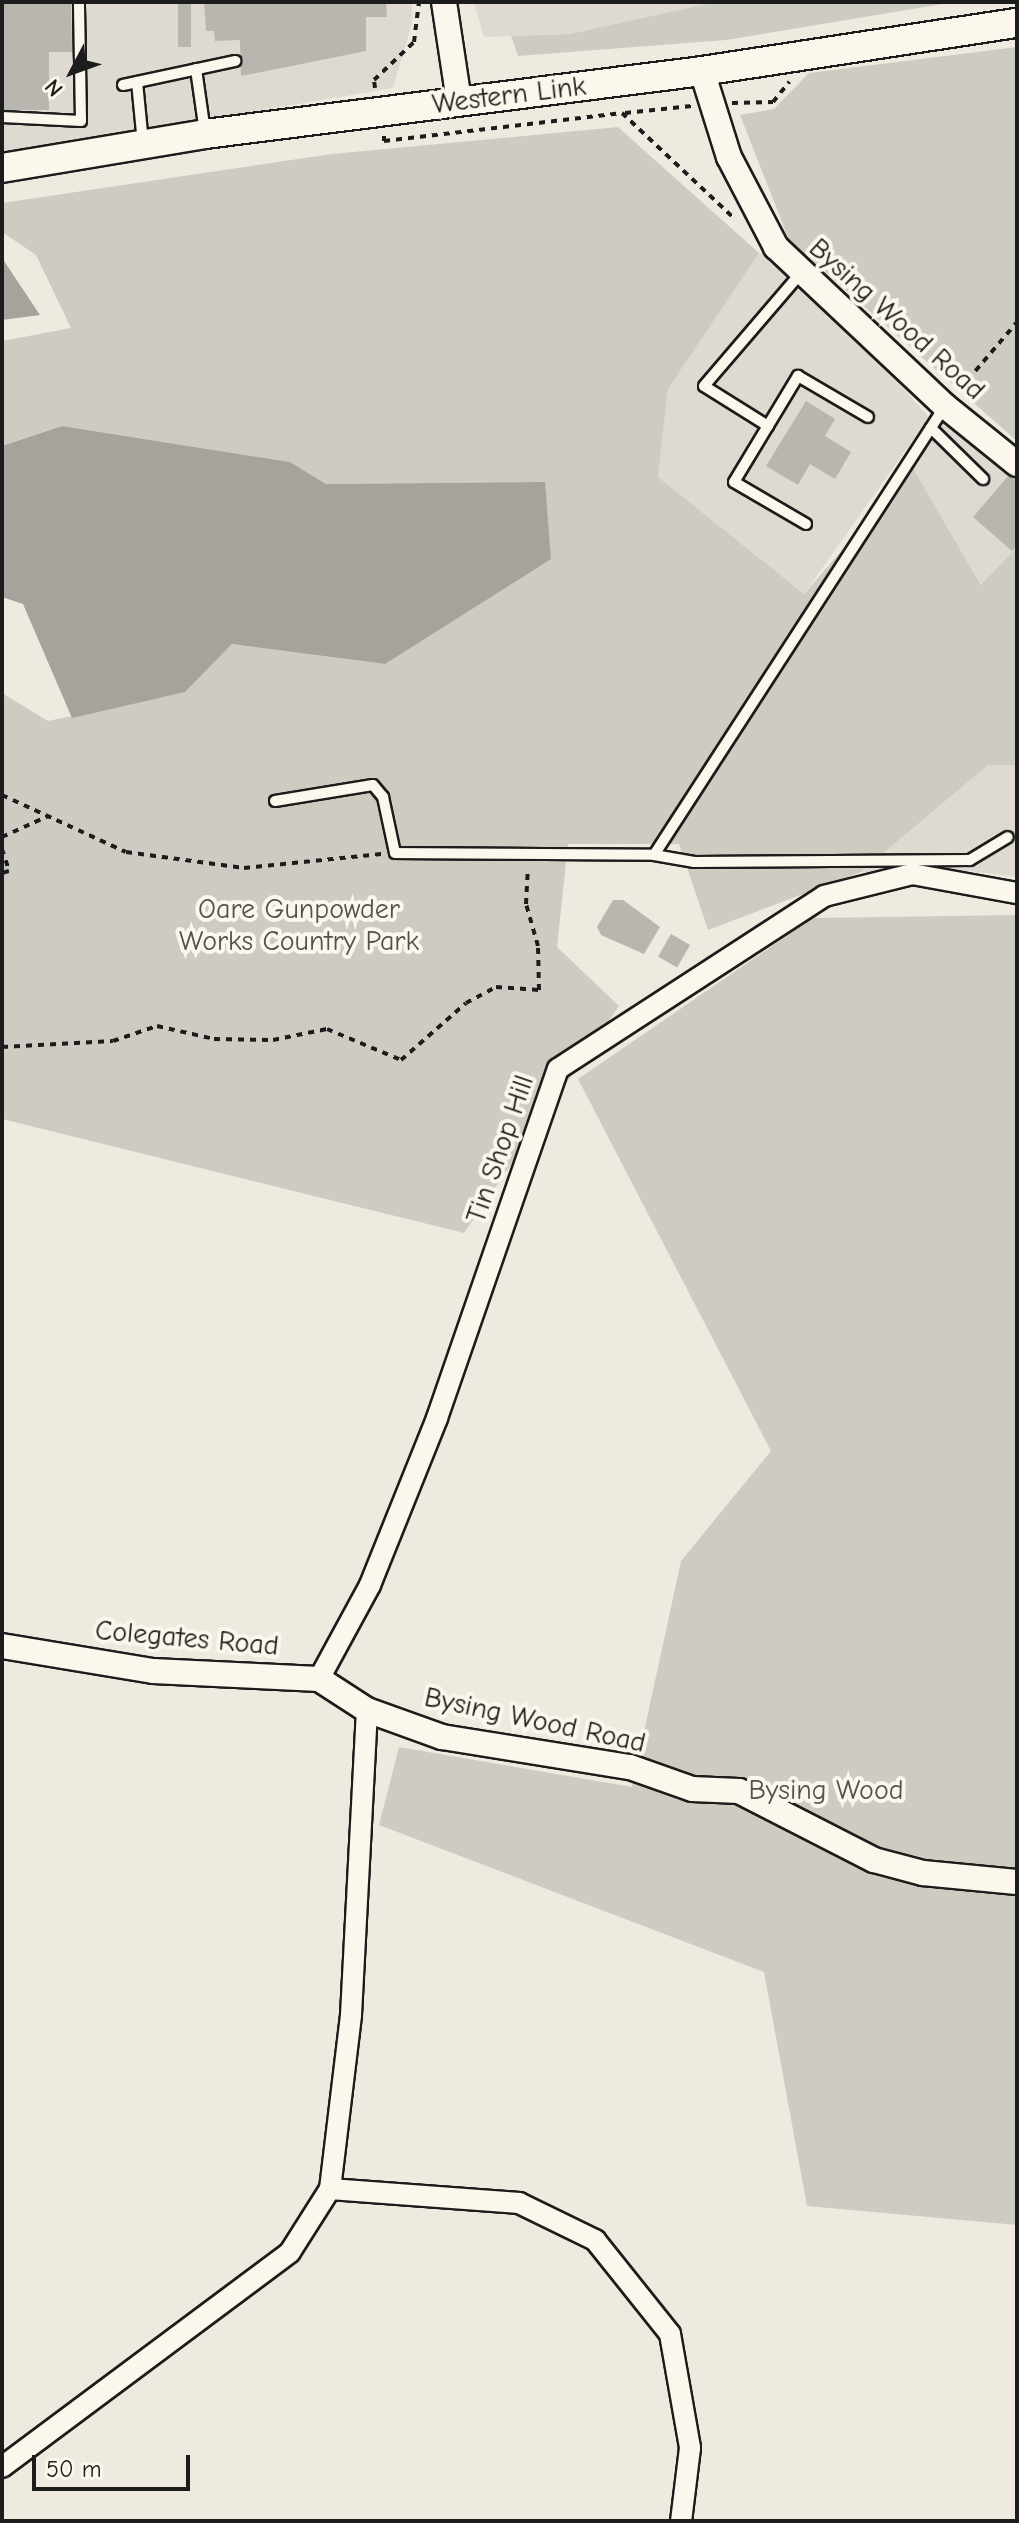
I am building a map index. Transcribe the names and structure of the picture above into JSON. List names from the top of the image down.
{
  "streets": {
    "main road": ["Western Link"],
    "street": ["Bysing Wood Road", "Tin Shop Hill", "Colegates Road"]
  },
  "crossings": [
    ["Western Link", "Bysing Wood Road"],
    ["Bysing Wood Road", "Tin Shop Hill"],
    ["Bysing Wood Road", "Colegates Road"],
    ["Tin Shop Hill", "Colegates Road"]
  ],
  "parks": ["Oare Gunpowder Works Country Park", "Bysing Wood"],
  "scale_bar": "50 m",
  "north": "bottom left"
}
